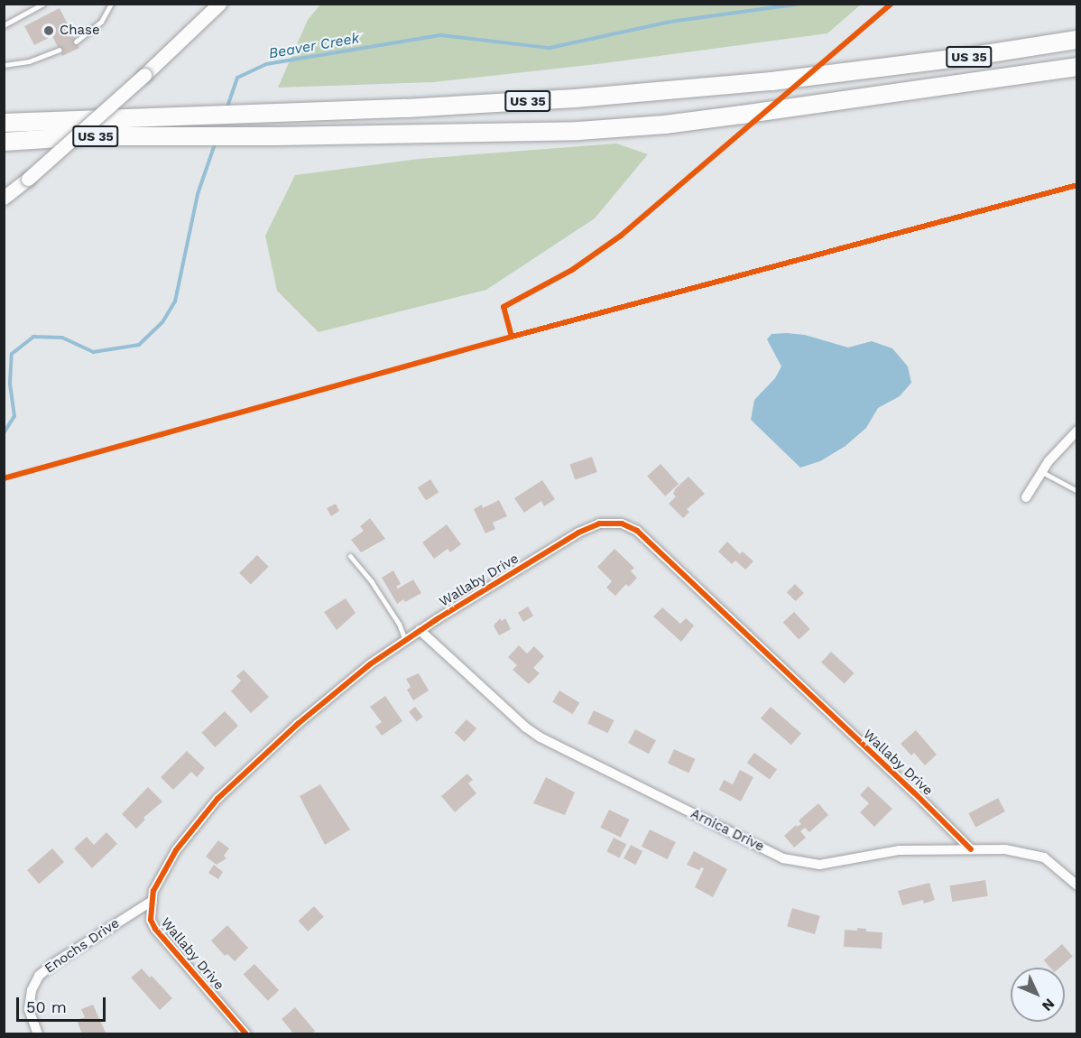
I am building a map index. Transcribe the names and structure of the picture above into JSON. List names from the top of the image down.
{
  "streets": {
    "highway": ["US 35"],
    "street": ["Wallaby Drive", "Arnica Drive", "Enochs Drive"]
  },
  "crossings": [
    ["Wallaby Drive", "Arnica Drive"],
    ["Wallaby Drive", "Enochs Drive"]
  ],
  "water": ["Beaver Creek"],
  "places": ["Chase"],
  "scale_bar": "50 m",
  "north": "bottom right"
}
